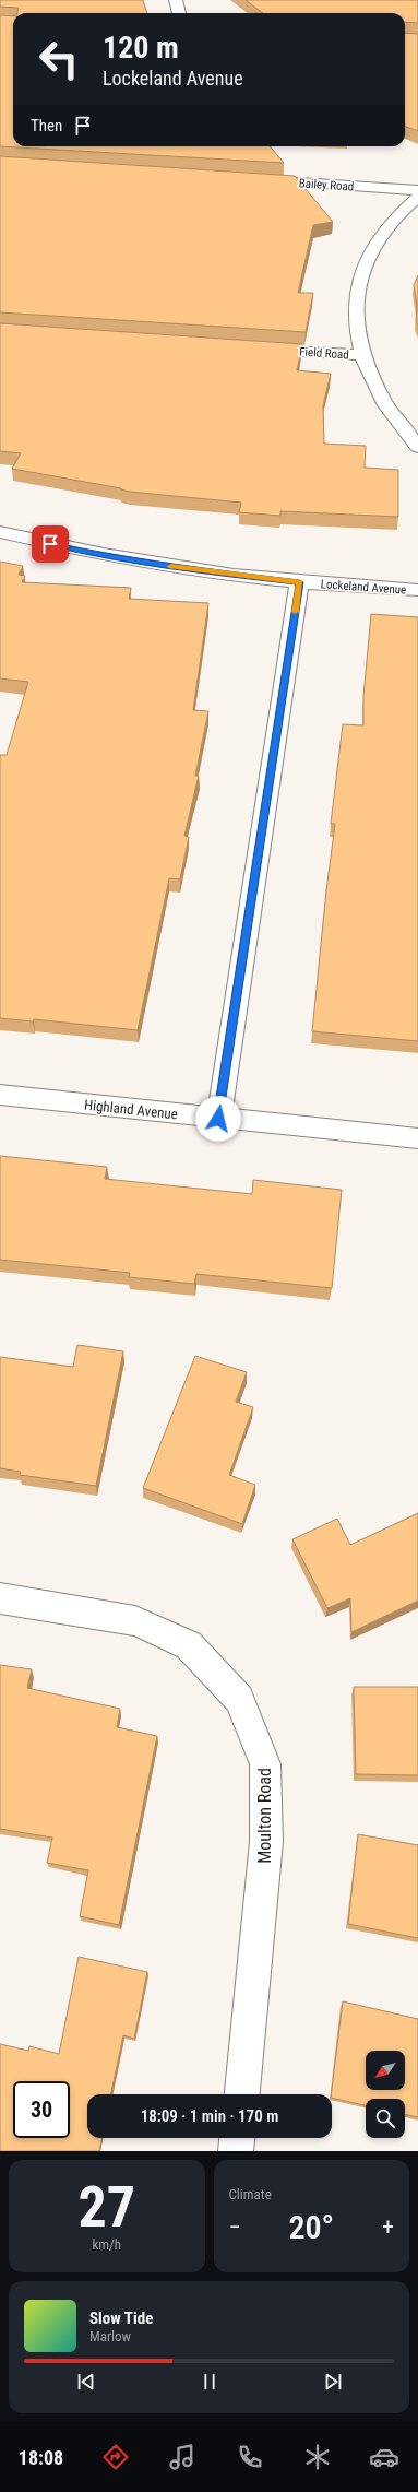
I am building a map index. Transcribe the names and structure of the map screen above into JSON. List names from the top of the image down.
{
  "streets": {
    "street": [
      "Bailey Road",
      "Field Road",
      "Lockeland Avenue",
      "Highland Avenue",
      "Moulton Road"
    ]
  },
  "north": "bottom left",
  "page": {
    "turn": ["120 m", "Lockeland Avenue"],
    "then": "Then",
    "limit": "30",
    "trip": "18:09 · 1 min · 170 m",
    "tile": [
      ["27", "km/h"],
      "Climate"
    ],
    "heat": ["−", "20°", "+"],
    "song": ["Slow Tide", "Marlow"],
    "tabs": "18:08"
  }
}
